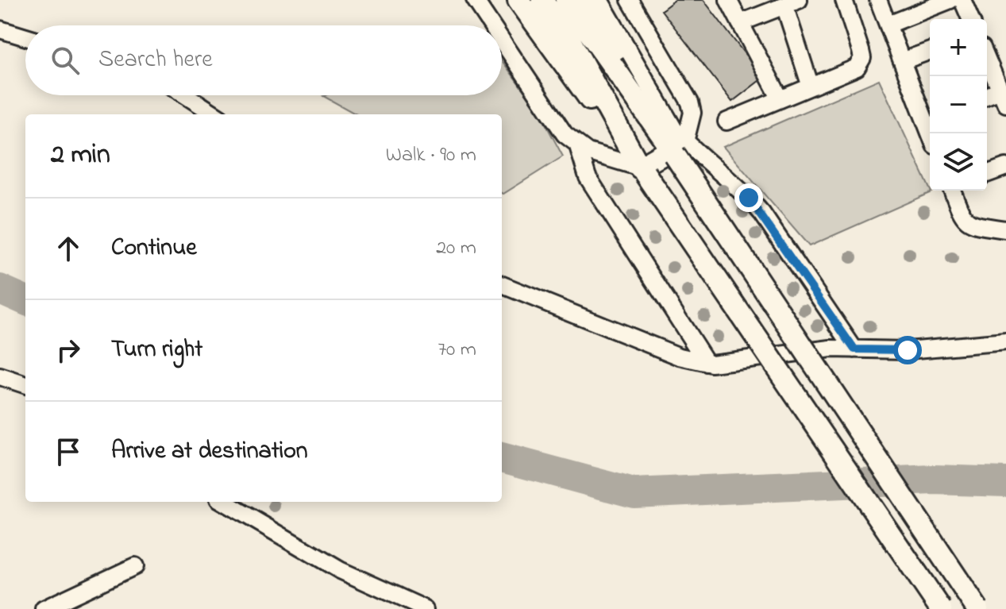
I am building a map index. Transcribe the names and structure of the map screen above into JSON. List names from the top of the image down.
{
  "page": {
    "map_buttons": ["+", "−"],
    "search": "Search here",
    "heading": ["2 min", "Walk · 90 m"],
    "list": [
      ["Continue", "20 m"],
      ["Turn right", "70 m"],
      "Arrive at destination"
    ]
  }
}
